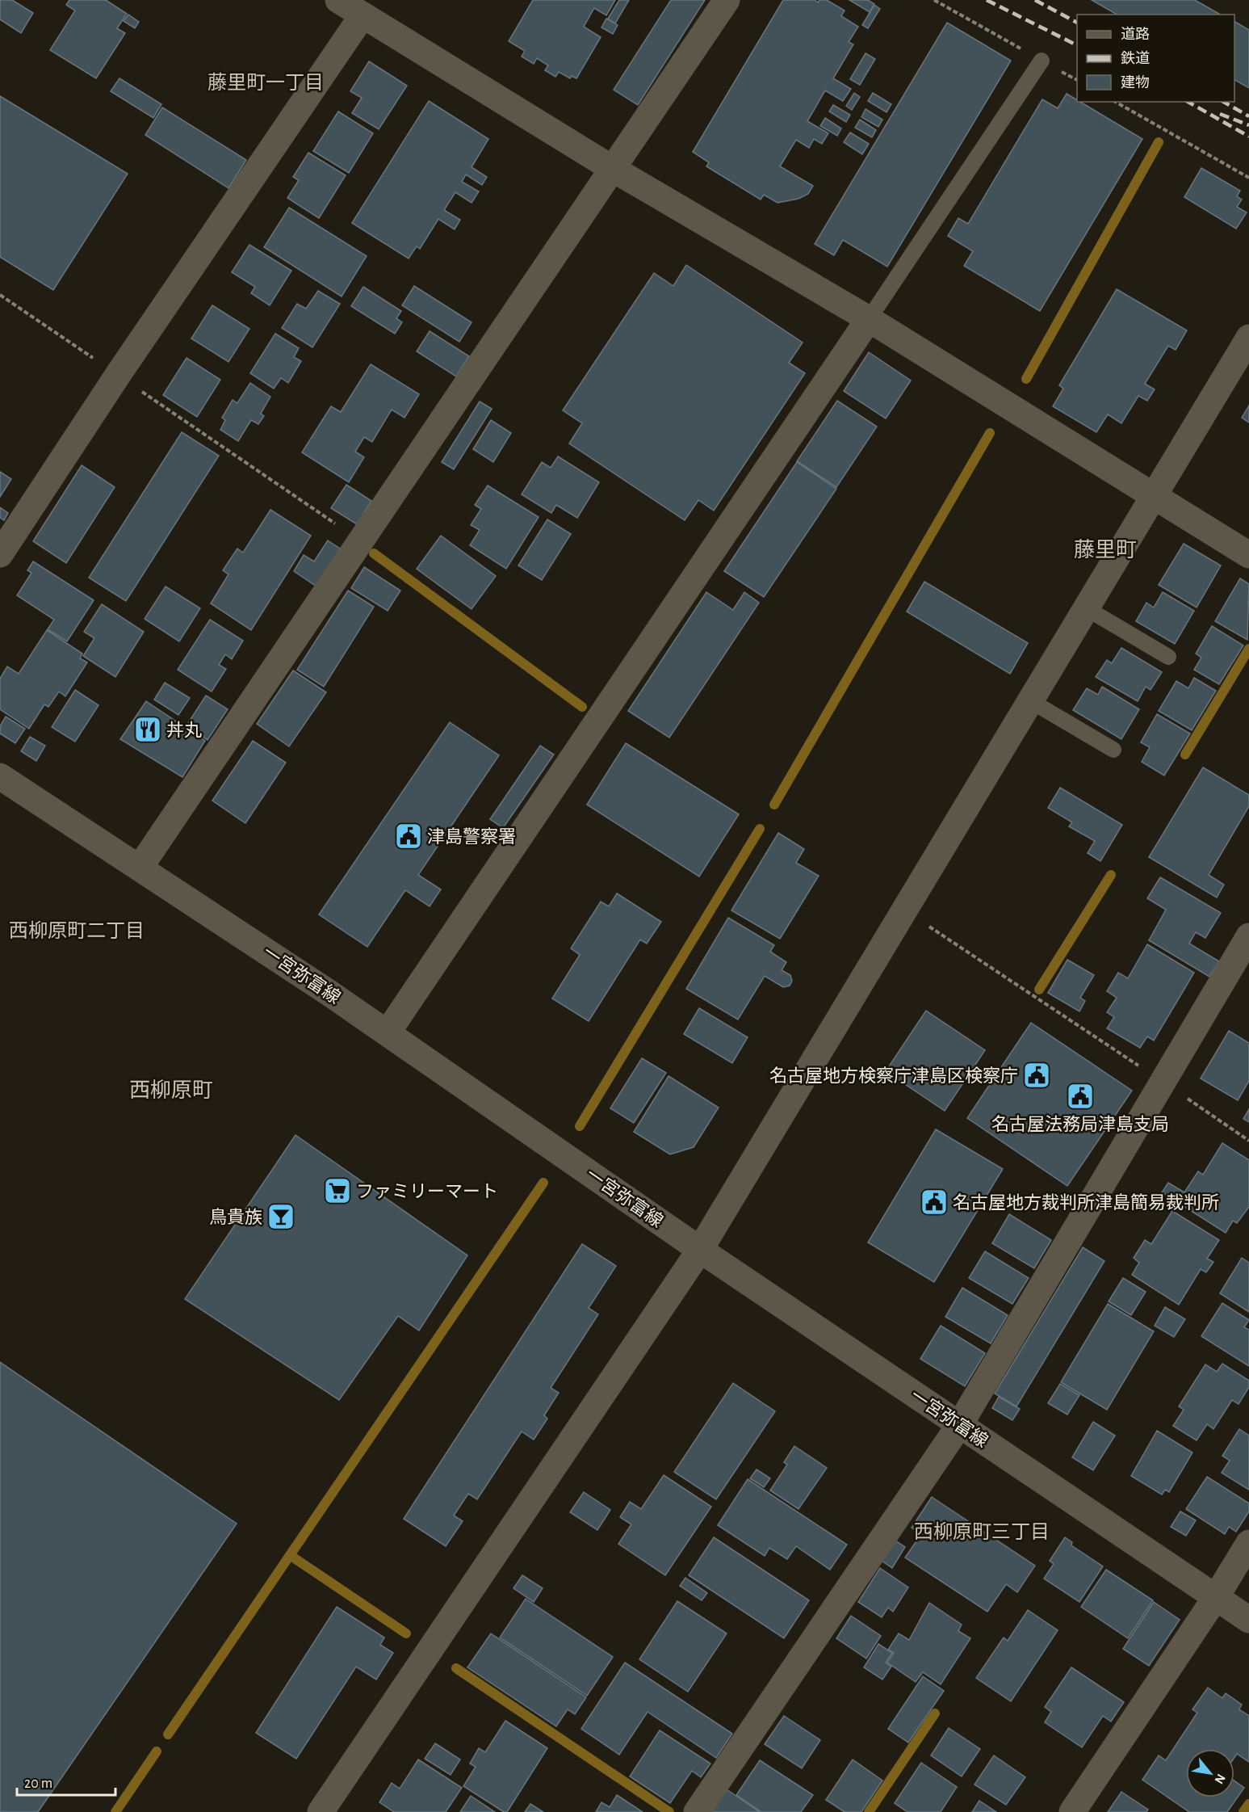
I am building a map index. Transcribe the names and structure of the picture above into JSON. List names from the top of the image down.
{
  "streets": {
    "street": ["一宮弥富線"]
  },
  "districts": [
    "藤里町一丁目",
    "藤里町",
    "西柳原町二丁目",
    "西柳原町",
    "西柳原町三丁目"
  ],
  "places": {
    "restaurant": ["丼丸"],
    "public building": [
      "津島警察署",
      "名古屋地方検察庁津島区検察庁",
      "名古屋法務局津島支局",
      "名古屋地方裁判所津島簡易裁判所"
    ],
    "supermarket": ["ファミリーマート"],
    "bar": ["鳥貴族"]
  },
  "legend": ["道路", "鉄道", "建物"],
  "scale_bar": "20 m",
  "north": "bottom right"
}
